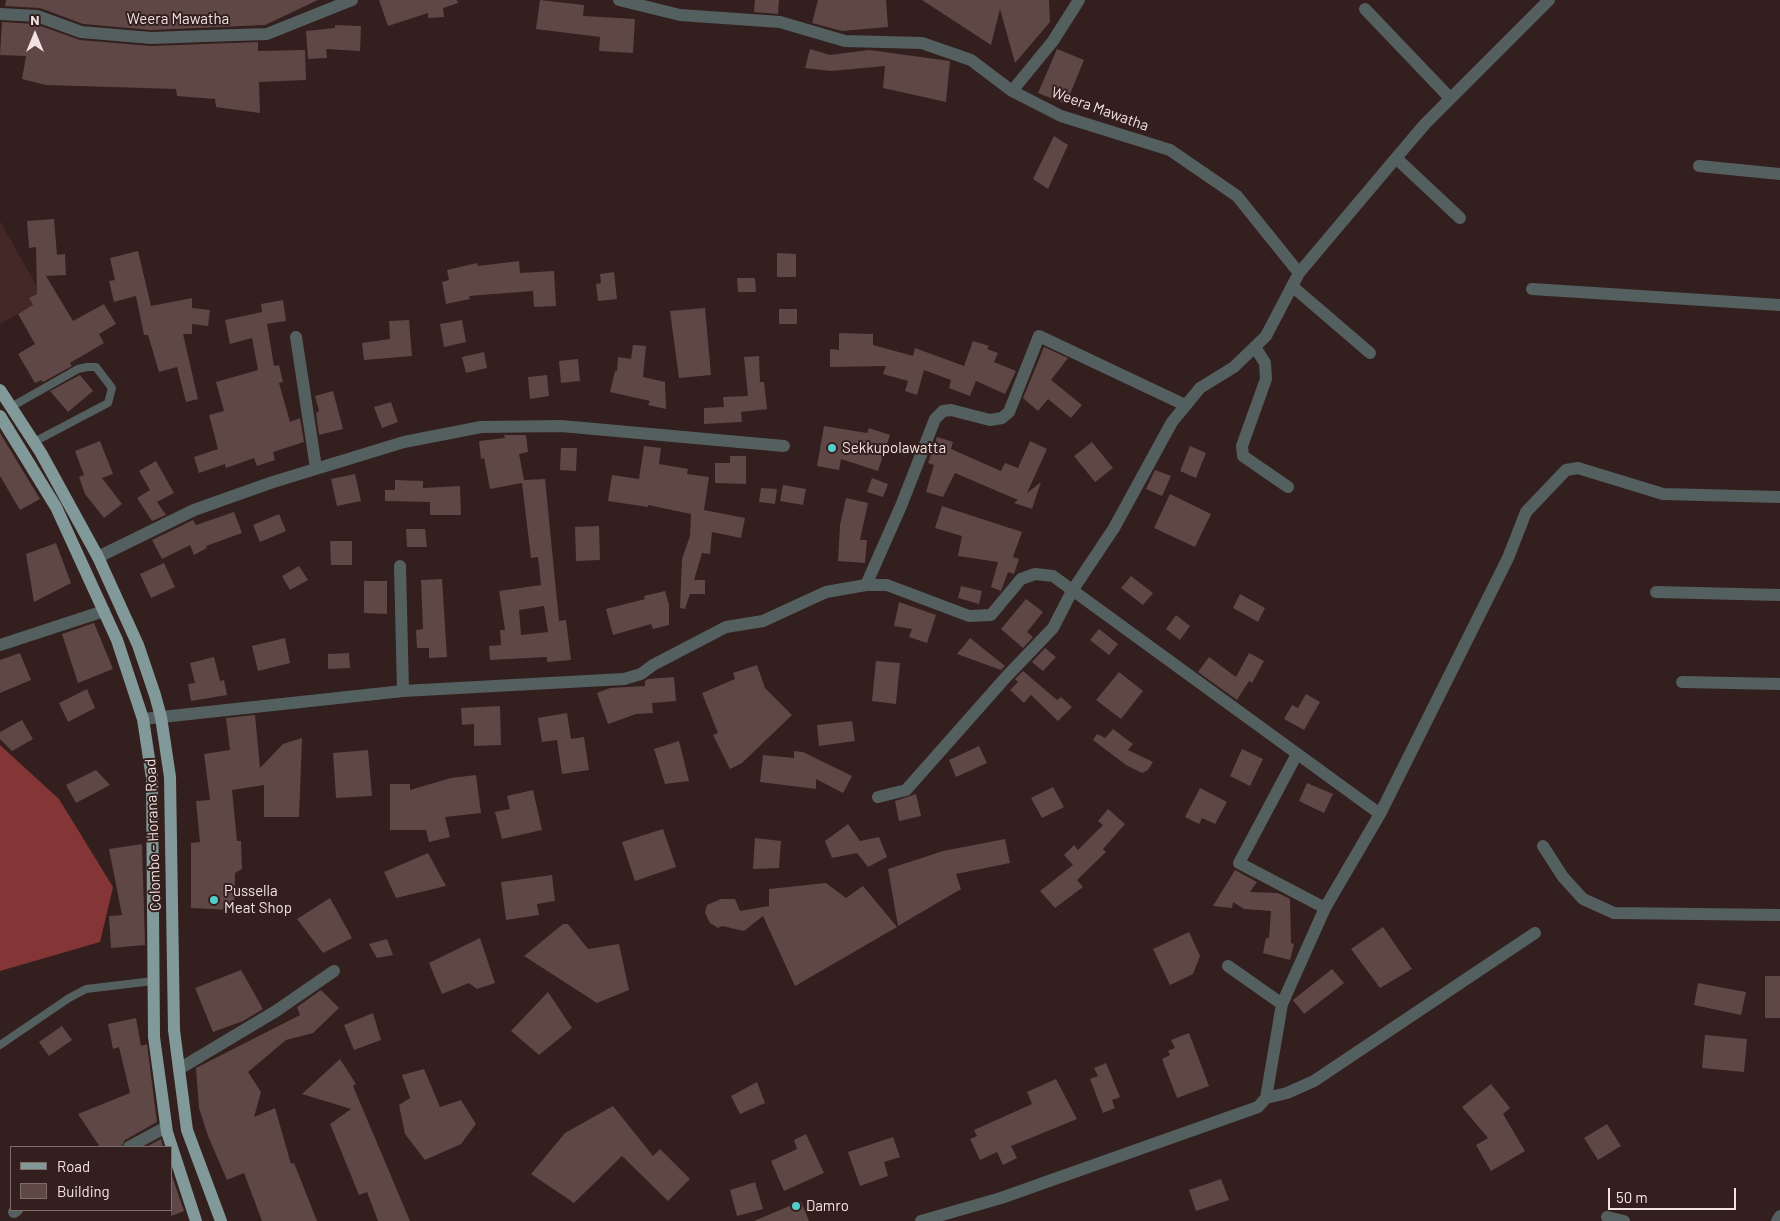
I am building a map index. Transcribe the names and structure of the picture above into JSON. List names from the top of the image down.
{
  "streets": {
    "main road": ["Colombo - Horana Road"],
    "street": ["Weera Mawatha"]
  },
  "places": ["Sekkupolawatta", "Pussella Meat Shop", "Damro"],
  "legend": ["Road", "Building"],
  "scale_bar": "50 m",
  "north": "top"
}
